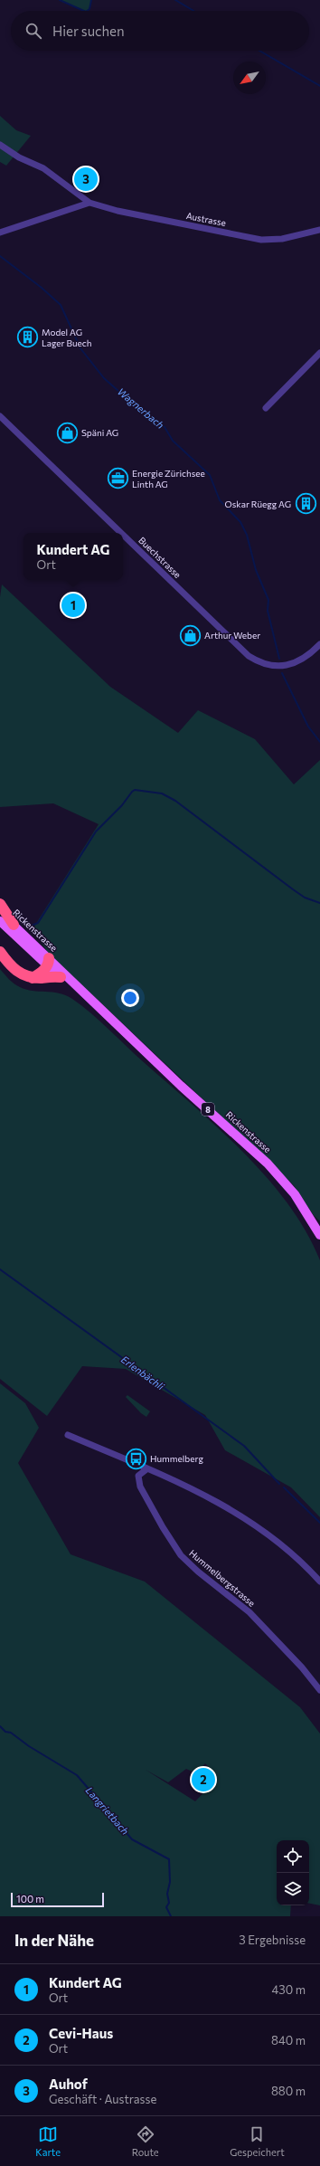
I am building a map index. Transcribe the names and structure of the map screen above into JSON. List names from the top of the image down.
{
  "streets": {
    "main road": ["Rickenstrasse", "8"],
    "street": ["Austrasse", "Buechstrasse", "Hummelbergstrasse"]
  },
  "water": ["Wagnerbach", "Erlenbächli", "Langrietbach"],
  "places": {
    "building": ["Model AG Lager Buech", "Oskar Rüegg AG"],
    "shop": ["Späni AG", "Arthur Weber"],
    "office": ["Energie Zürichsee Linth AG"],
    "bus stop": ["Hummelberg"]
  },
  "scale_bar": "100 m",
  "north": "bottom left",
  "page": {
    "search": "Hier suchen",
    "pins": ["3", "1", "2"],
    "popup": ["Kundert AG", "Ort"],
    "scale": "100 m",
    "heading": ["In der Nähe", "3 Ergebnisse"],
    "list": [
      {
        "mark": "1",
        "name": "Kundert AG",
        "note": "Ort",
        "value": "430 m"
      },
      {
        "mark": "2",
        "name": "Cevi-Haus",
        "note": "Ort",
        "value": "840 m"
      },
      {
        "mark": "3",
        "name": "Auhof",
        "note": "Geschäft · Austrasse",
        "value": "880 m"
      }
    ],
    "nav": ["Karte", "Route", "Gespeichert"]
  }
}
